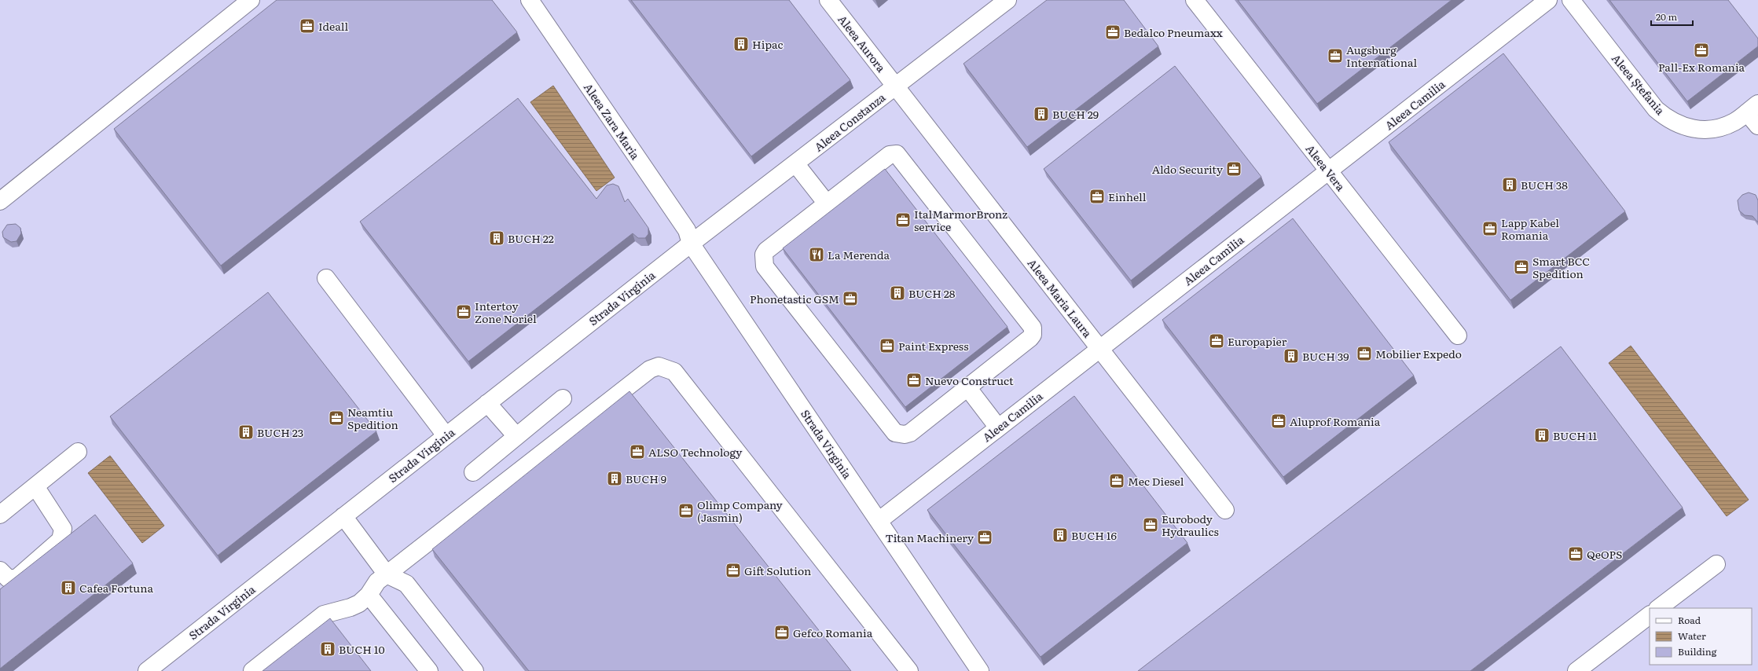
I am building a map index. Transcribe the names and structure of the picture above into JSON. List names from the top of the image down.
{
  "streets": {
    "street": [
      "Aleea Aurora",
      "Aleea Ștefania",
      "Aleea Camilia",
      "Aleea Zara Maria",
      "Aleea Constanza",
      "Aleea Vera",
      "Strada Virginia",
      "Aleea Maria Laura"
    ]
  },
  "crossings": [
    ["Aleea Aurora", "Aleea Constanza"],
    ["Aleea Aurora", "Aleea Maria Laura"],
    ["Aleea Camilia", "Aleea Vera"],
    ["Aleea Camilia", "Strada Virginia"],
    ["Aleea Camilia", "Aleea Maria Laura"],
    ["Aleea Zara Maria", "Aleea Constanza"],
    ["Aleea Zara Maria", "Strada Virginia"],
    ["Aleea Constanza", "Strada Virginia"],
    ["Aleea Constanza", "Aleea Maria Laura"]
  ],
  "places": {
    "office": [
      "Ideall",
      "Bedalco Pneumaxx",
      "Pall-Ex Romania",
      "Augsburg International",
      "Aldo Security",
      "Einhell",
      "ItalMarmorBronz service",
      "Lapp Kabel Romania",
      "Smart BCC Spedition",
      "Phonetastic GSM",
      "Intertoy Zone Noriel",
      "Europapier",
      "Paint Express",
      "Mobilier Expedo",
      "Nuevo Construct",
      "Neamtiu Spedition",
      "Aluprof Romania",
      "ALSO Technology",
      "Mec Diesel",
      "Olimp Company (Jasmin)",
      "Eurobody Hydraulics",
      "Titan Machinery",
      "QeOPS",
      "Gift Solution",
      "Gefco Romania"
    ],
    "building": [
      "Hipac",
      "BUCH 29",
      "BUCH 38",
      "BUCH 22",
      "BUCH 28",
      "BUCH 39",
      "BUCH 23",
      "BUCH 11",
      "BUCH 9",
      "BUCH 16",
      "Cafea Fortuna",
      "BUCH 10"
    ],
    "restaurant": ["La Merenda"]
  },
  "legend": ["Road", "Water", "Building"],
  "scale_bar": "20 m"
}
